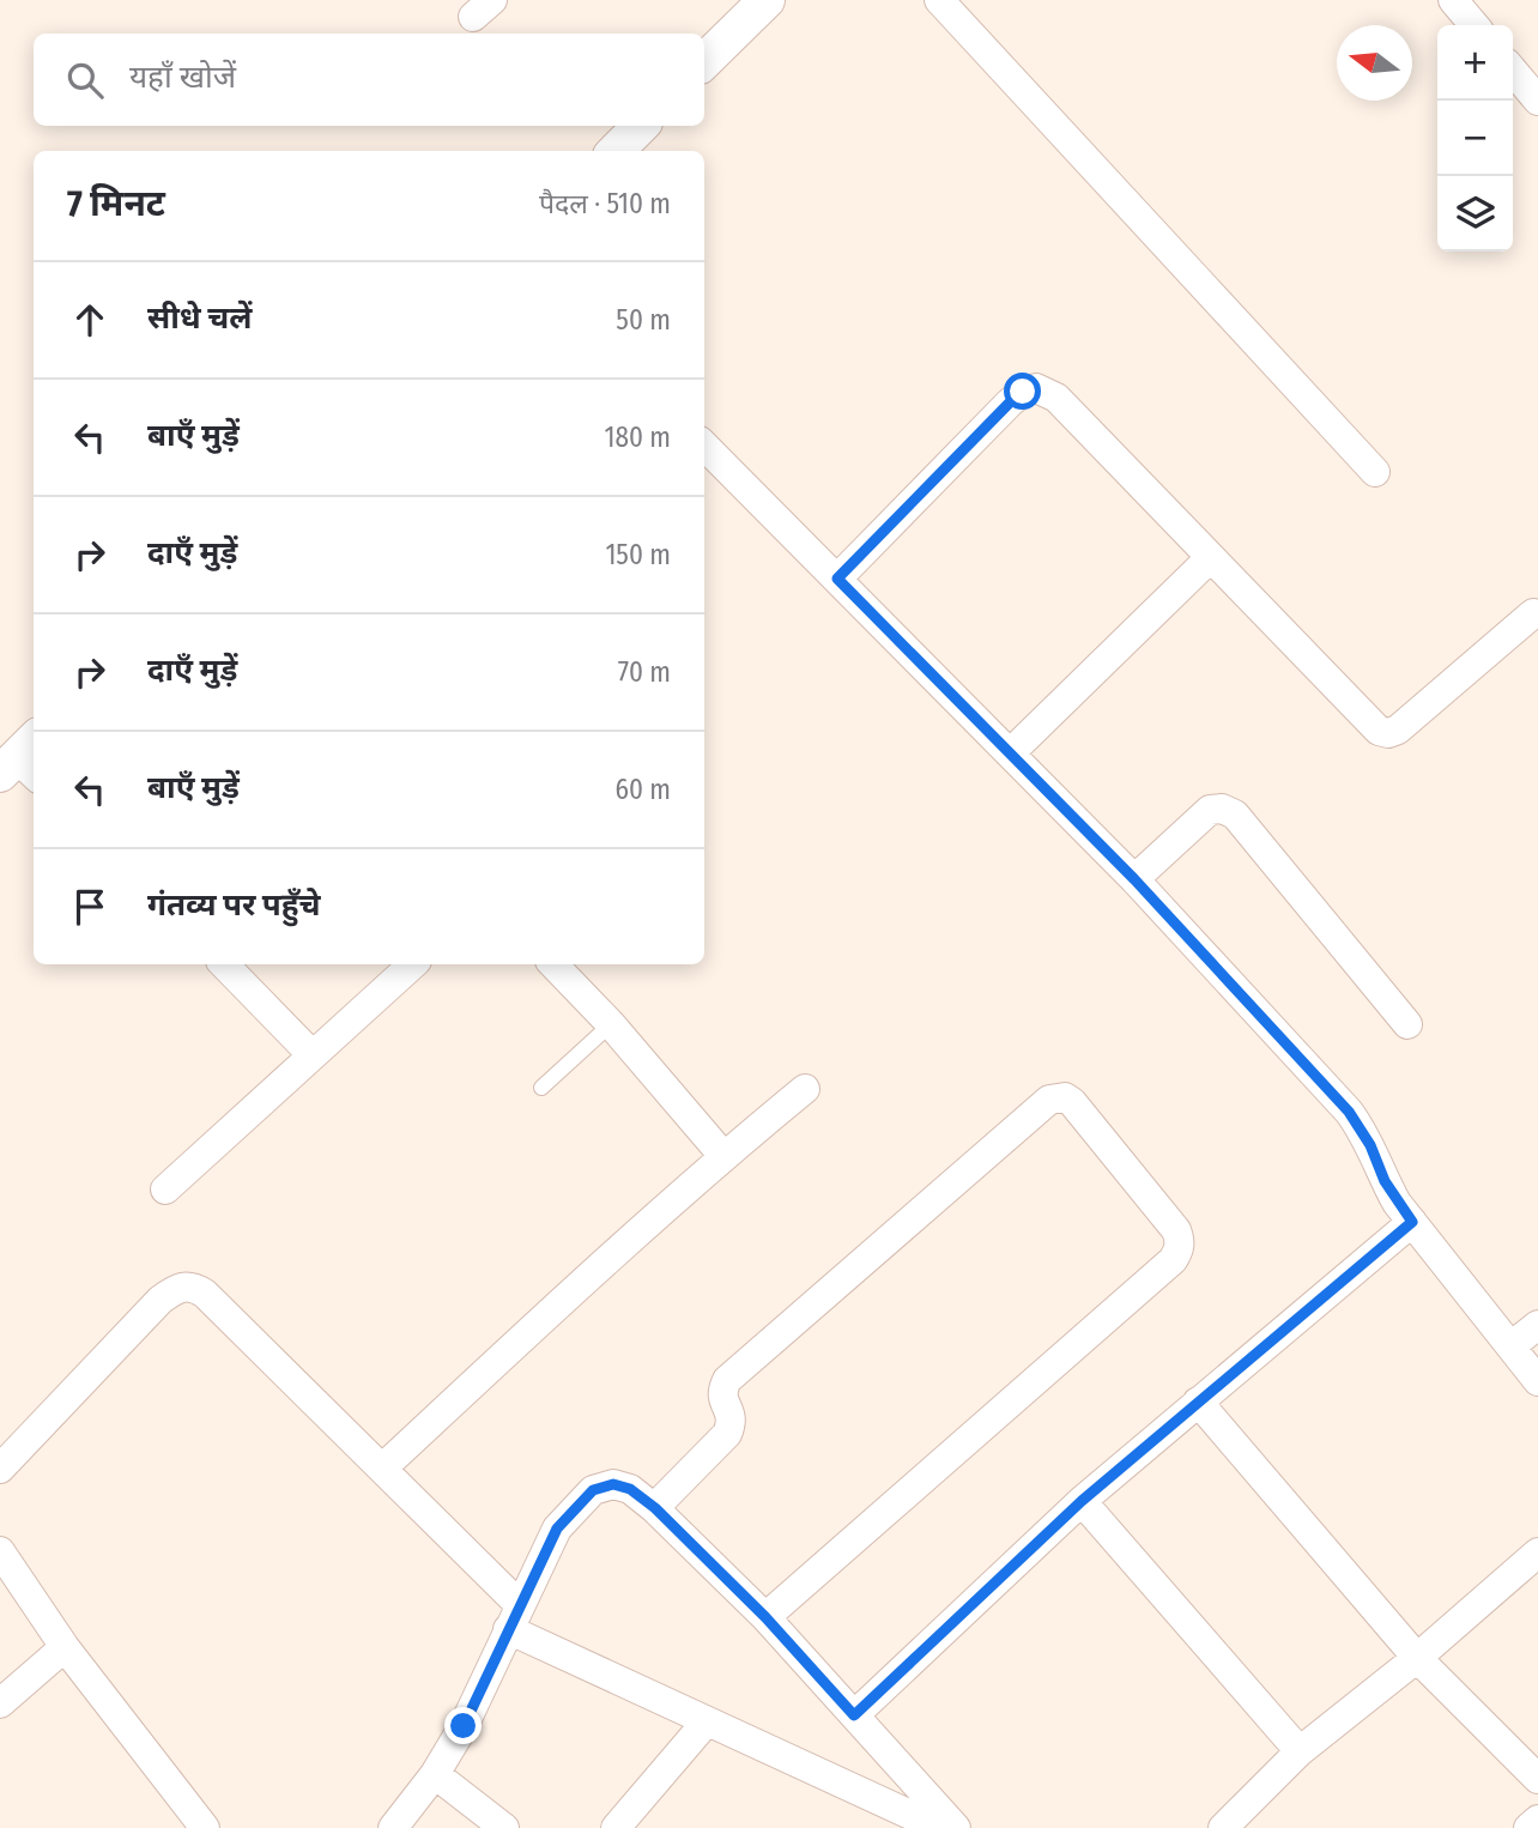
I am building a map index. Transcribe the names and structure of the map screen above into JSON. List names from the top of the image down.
{
  "north": "left",
  "page": {
    "map_buttons": ["+", "−"],
    "search": "यहाँ खोजें",
    "heading": ["7 मिनट", "पैदल · 510 m"],
    "list": [
      ["सीधे चलें", "50 m"],
      ["बाएँ मुड़ें", "180 m"],
      ["दाएँ मुड़ें", "150 m"],
      ["दाएँ मुड़ें", "70 m"],
      ["बाएँ मुड़ें", "60 m"],
      "गंतव्य पर पहुँचे"
    ]
  }
}
